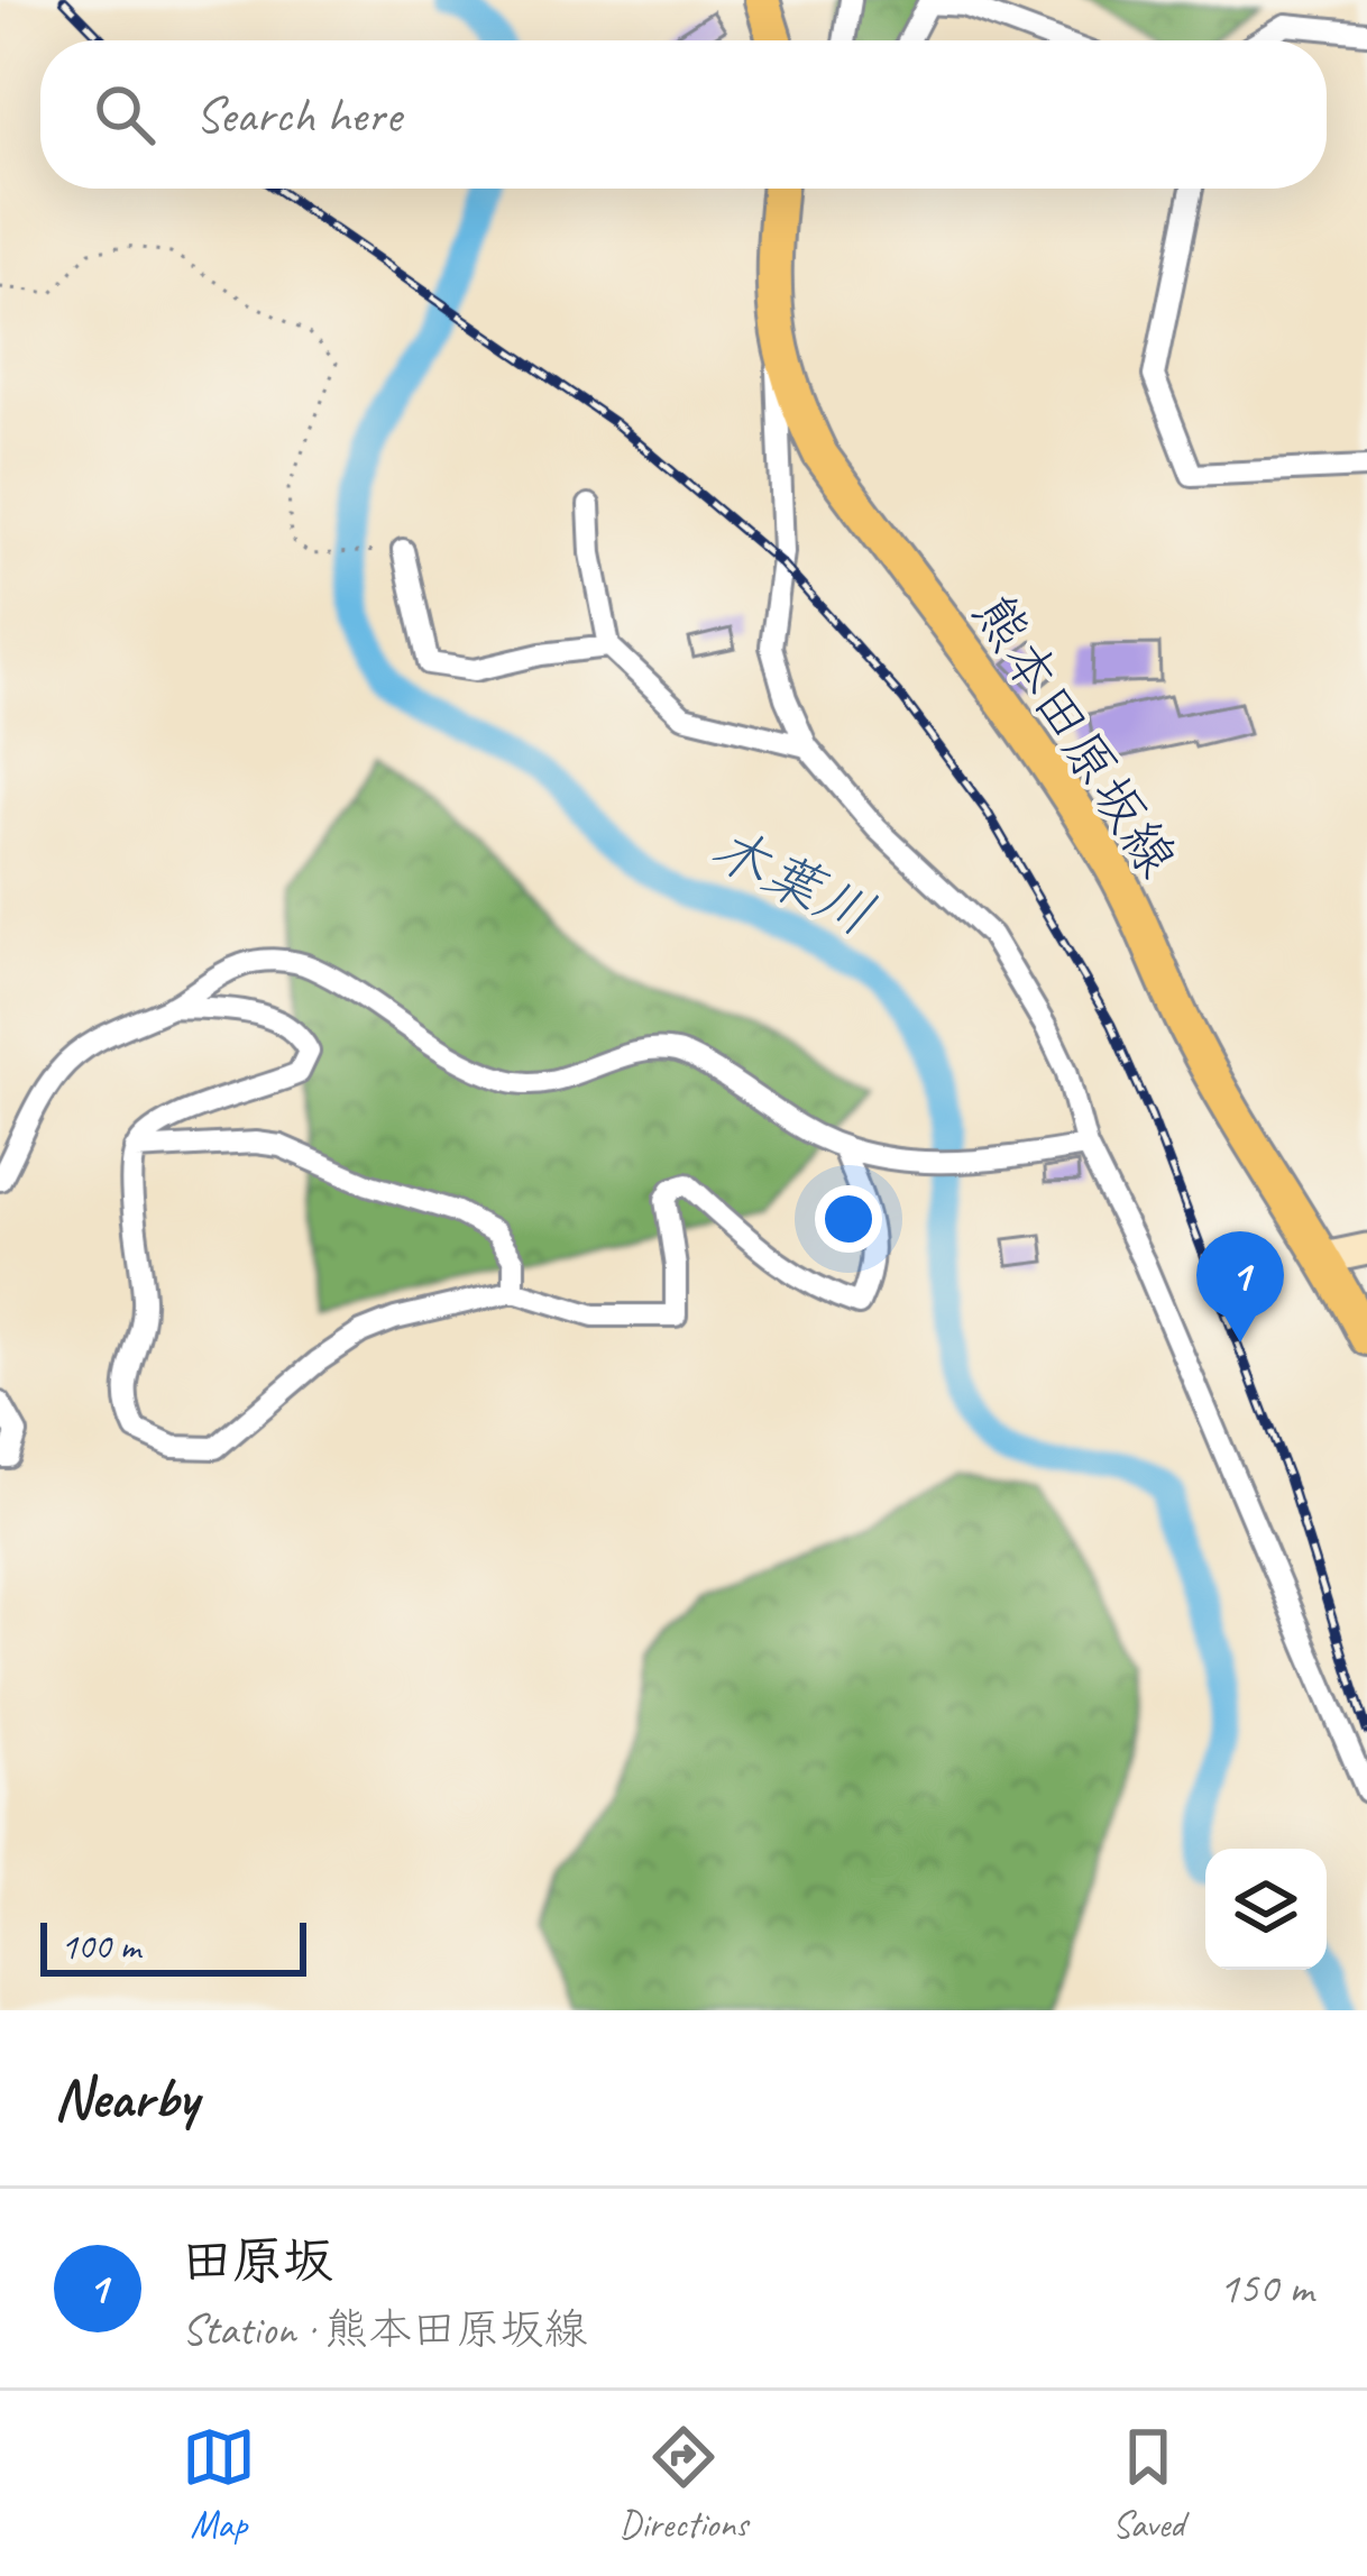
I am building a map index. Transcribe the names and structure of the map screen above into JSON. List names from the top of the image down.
{
  "streets": {
    "main road": ["熊本田原坂線"]
  },
  "water": ["木葉川"],
  "scale_bar": "100 m",
  "page": {
    "search": "Search here",
    "pins": "1",
    "scale": "100 m",
    "heading": "Nearby",
    "list": [
      {
        "mark": "1",
        "name": "田原坂",
        "note": "Station · 熊本田原坂線",
        "value": "150 m"
      }
    ],
    "nav": ["Map", "Directions", "Saved"]
  }
}
